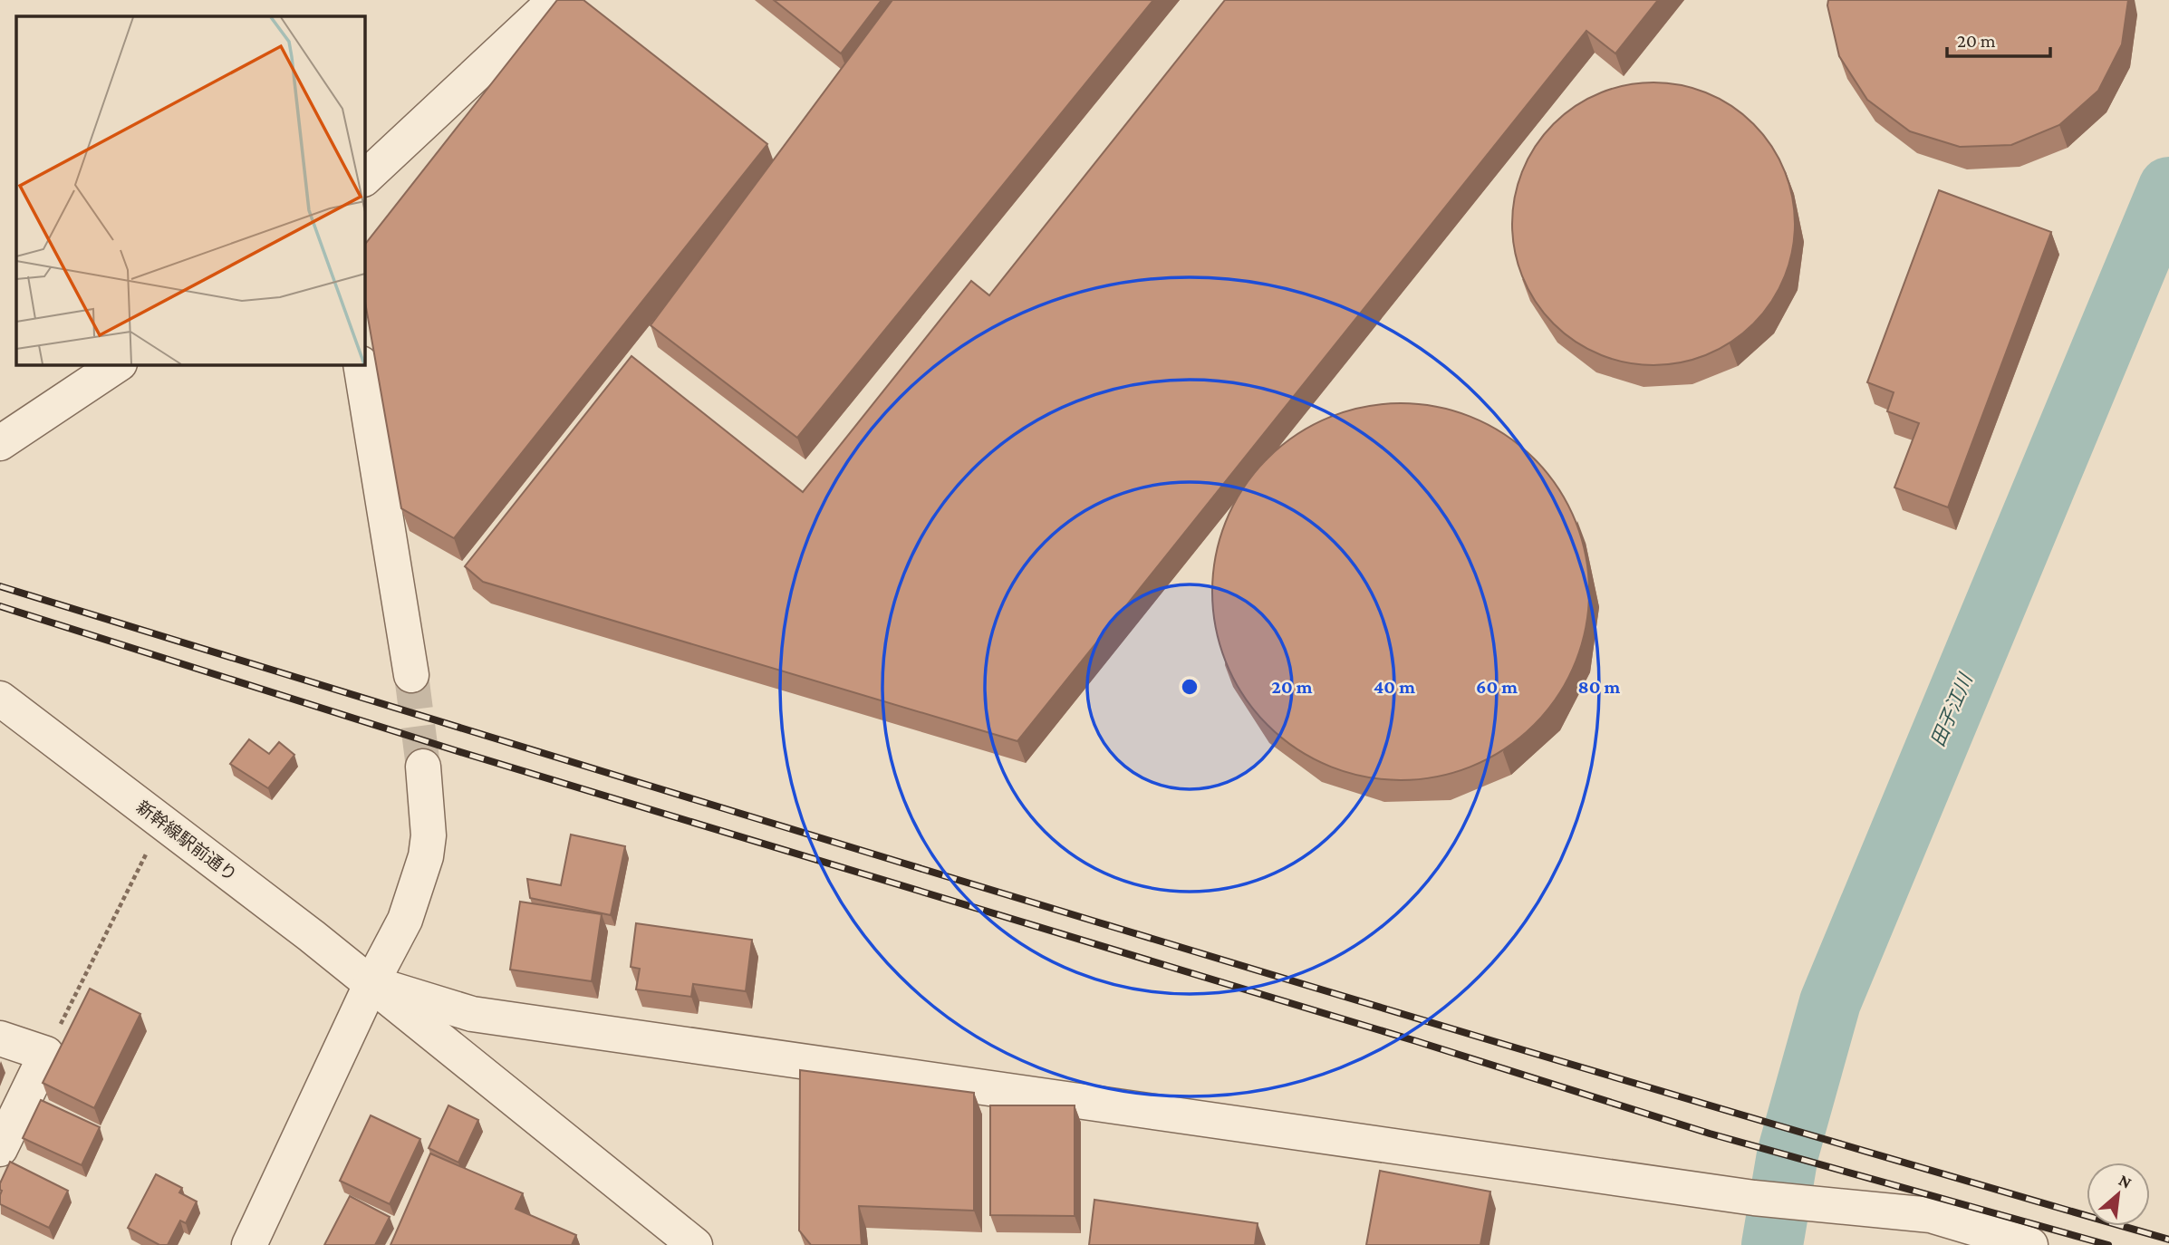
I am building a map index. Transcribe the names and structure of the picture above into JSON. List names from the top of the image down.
{
  "streets": {
    "street": ["新幹線駅前通り"]
  },
  "water": ["田子江川"],
  "scale_bar": "20 m",
  "north": "top right",
  "rings": [
    "20 m",
    "40 m",
    "60 m",
    "80 m"
  ]
}
